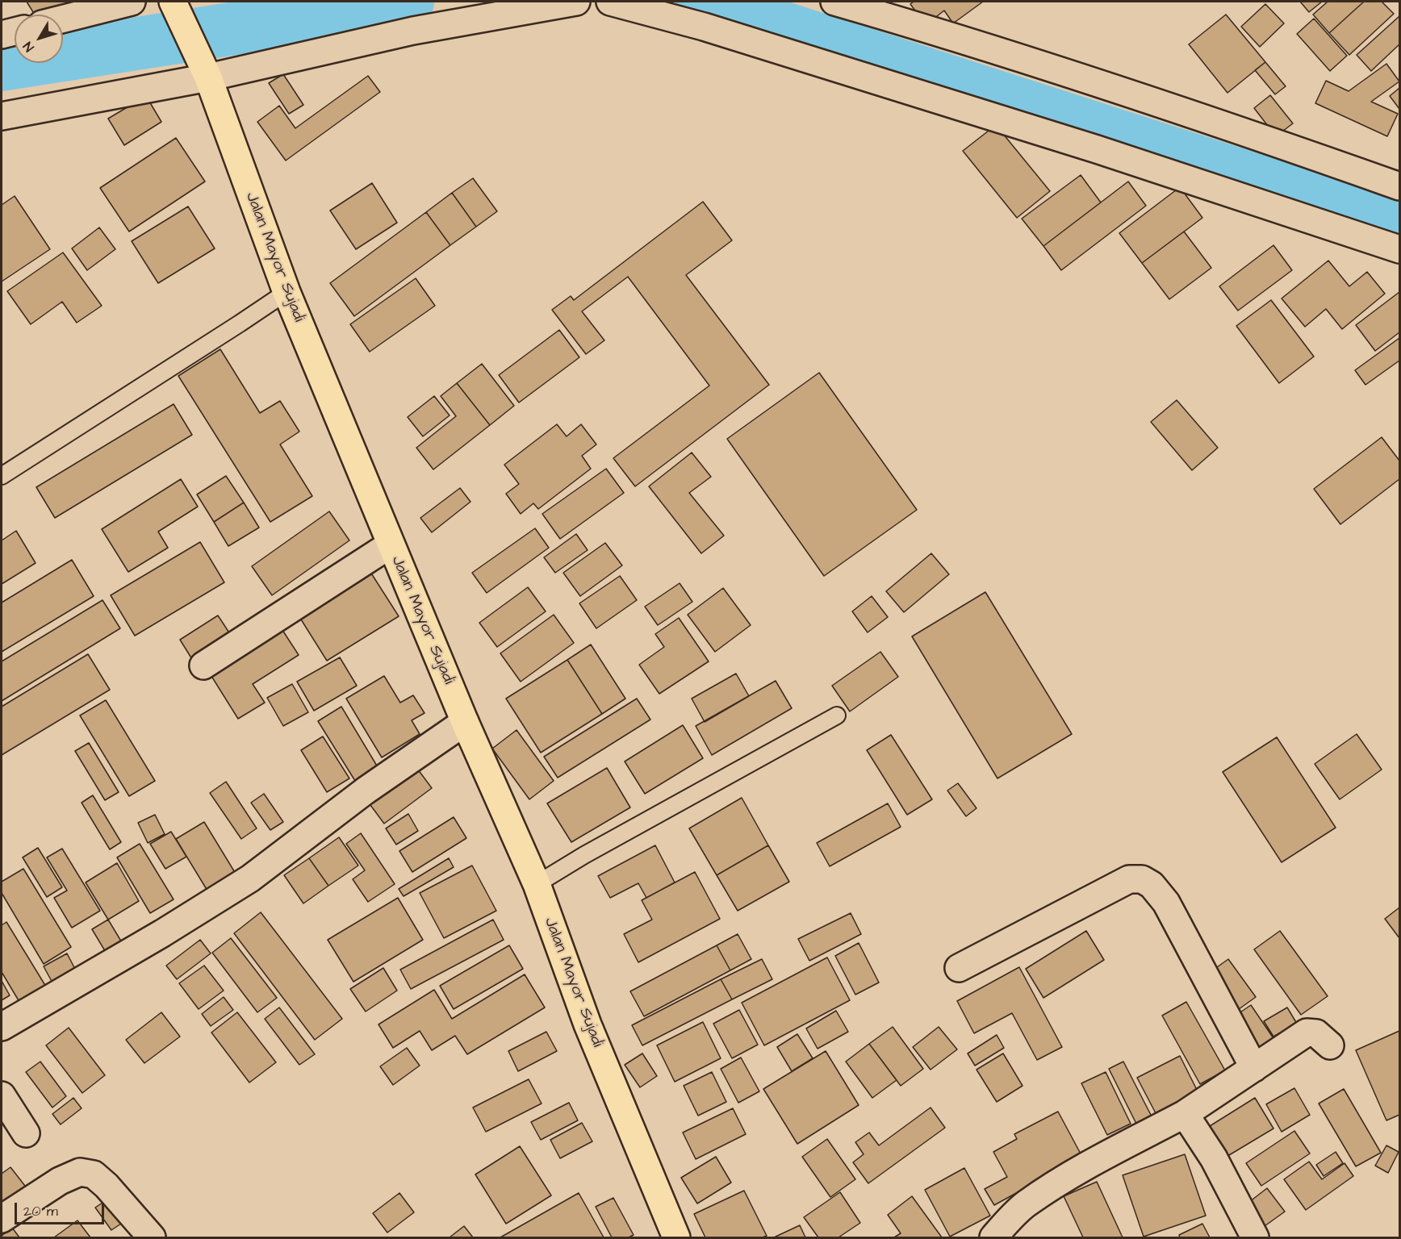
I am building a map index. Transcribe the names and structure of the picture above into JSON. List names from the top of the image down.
{
  "streets": {
    "highway": ["Jalan Mayor Sujadi"]
  },
  "scale_bar": "20 m",
  "north": "bottom left"
}
